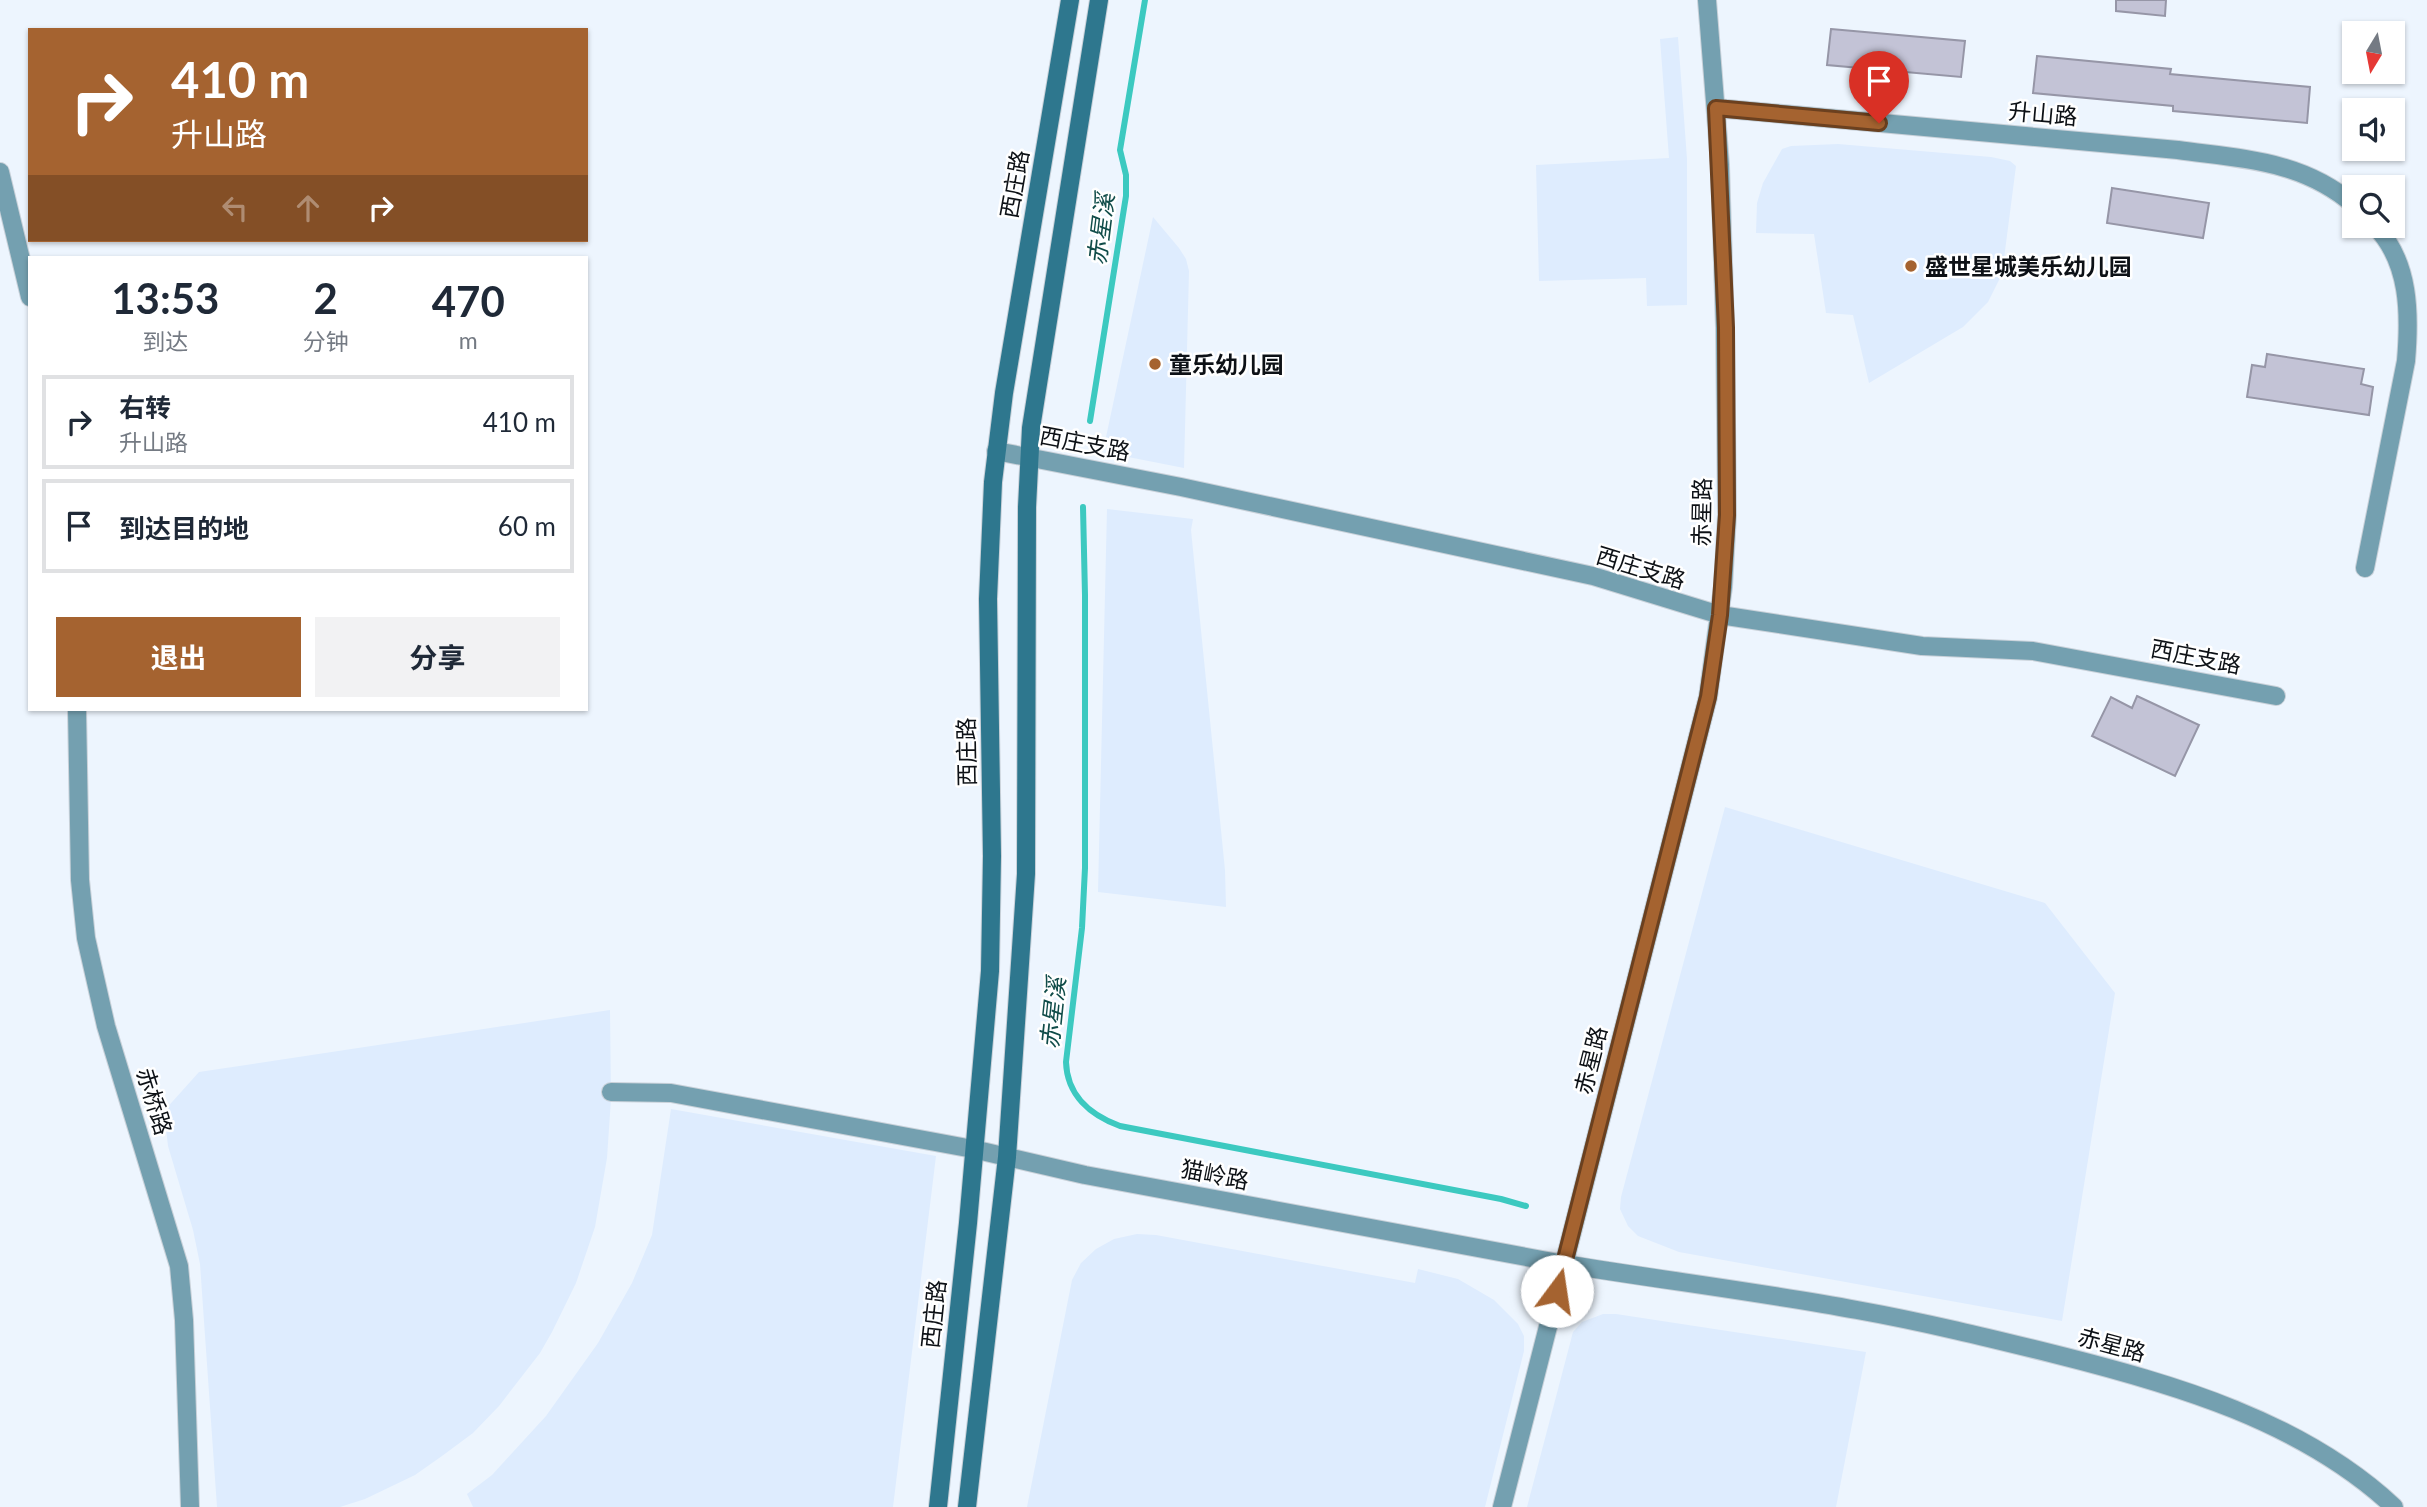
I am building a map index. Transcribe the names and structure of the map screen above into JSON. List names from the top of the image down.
{
  "streets": {
    "main road": ["西庄路"],
    "street": [
      "升山路",
      "西庄支路",
      "赤星路",
      "赤桥路",
      "猫岭路"
    ]
  },
  "crossings": [
    ["升山路", "赤星路"],
    ["西庄路", "西庄支路"],
    ["西庄路", "猫岭路"],
    ["西庄支路", "赤星路"],
    ["赤星路", "猫岭路"]
  ],
  "water": ["赤星溪"],
  "places": ["盛世星城美乐幼儿园", "童乐幼儿园"],
  "north": "bottom",
  "page": {
    "turn": ["410 m", "升山路"],
    "eta": [
      "13:53",
      "到达",
      "2",
      "分钟",
      "470",
      "m"
    ],
    "list": [
      {
        "name": "右转",
        "note": "升山路",
        "value": "410 m"
      },
      {
        "name": "到达目的地",
        "value": "60 m"
      }
    ],
    "buttons": ["退出", "分享"]
  }
}
